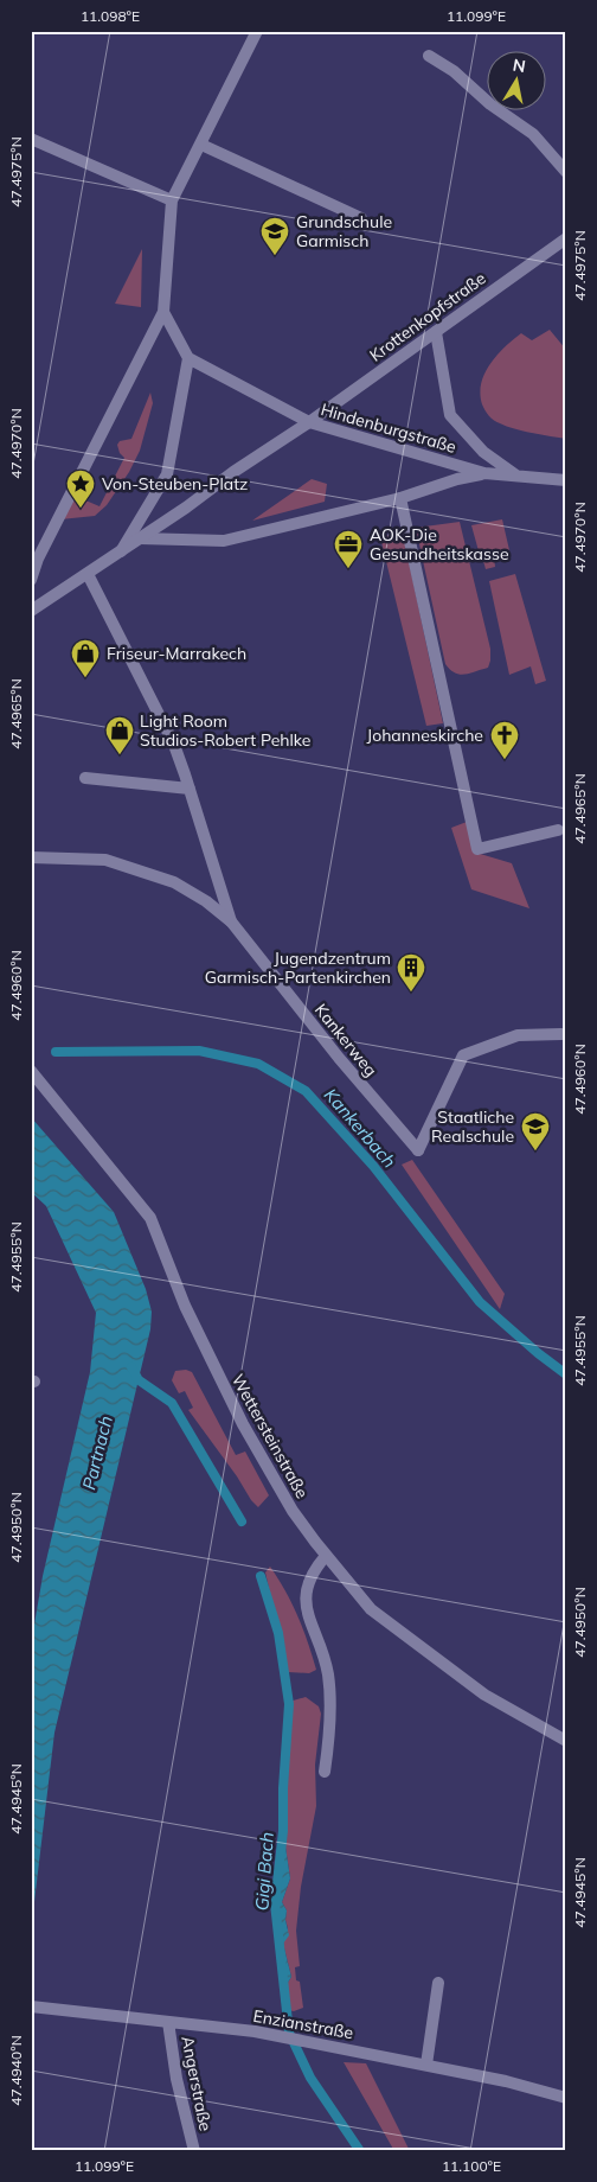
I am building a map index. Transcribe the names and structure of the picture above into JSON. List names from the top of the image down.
{
  "streets": {
    "street": [
      "Krottenkopfstraße",
      "Hindenburgstraße",
      "Kankerweg",
      "Wettersteinstraße",
      "Enzianstraße",
      "Angerstraße"
    ]
  },
  "crossings": [
    ["Krottenkopfstraße", "Hindenburgstraße"],
    ["Enzianstraße", "Angerstraße"]
  ],
  "water": ["Kankerbach", "Partnach", "Gigi Bach"],
  "places": {
    "school or university": ["Grundschule Garmisch", "Staatliche Realschule"],
    "place": ["Von-Steuben-Platz"],
    "office": ["AOK-Die Gesundheitskasse"],
    "shop": ["Friseur-Marrakech", "Light Room Studios-Robert Pehlke"],
    "church": ["Johanneskirche"],
    "building": ["Jugendzentrum Garmisch-Partenkirchen"]
  },
  "north": "top",
  "coordinates": [
    "11.098°E",
    "11.099°E",
    "47.4975°N",
    "47.4970°N",
    "47.4965°N",
    "47.4960°N",
    "47.4955°N",
    "47.4950°N",
    "47.4945°N",
    "47.4940°N",
    "11.100°E"
  ]
}
